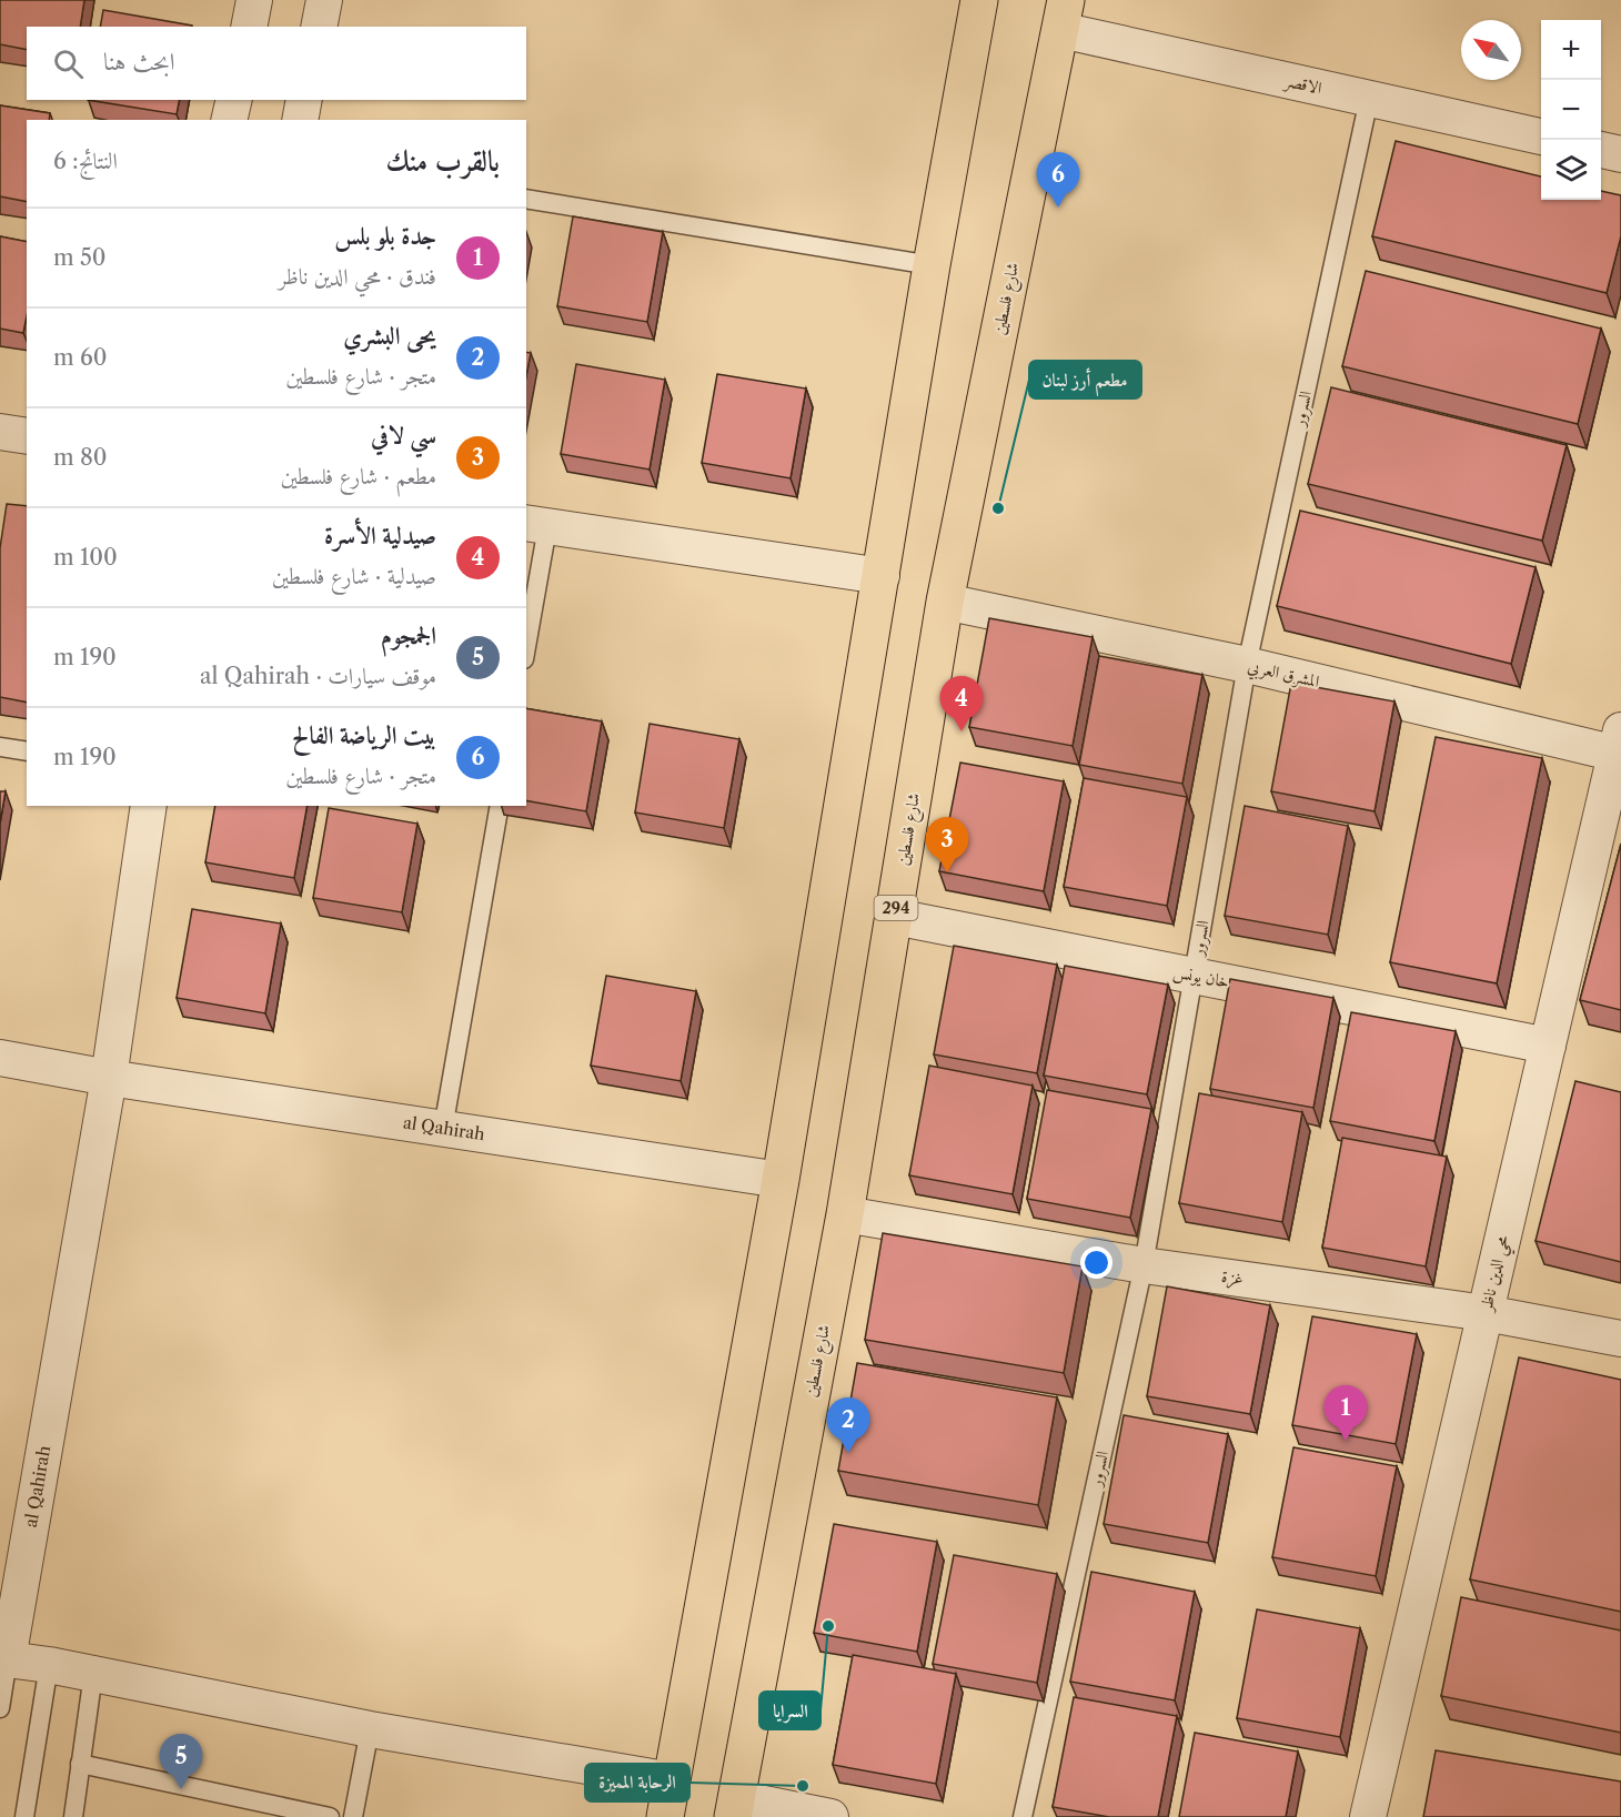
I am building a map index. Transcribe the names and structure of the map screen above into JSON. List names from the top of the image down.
{
  "streets": {
    "main road": ["شارع فلسطين", "294"],
    "street": [
      "الاقصر",
      "المشرق العربي",
      "خان يونس",
      "al Qahirah",
      "محي الدين ناظر",
      "غزة"
    ],
    "lane": ["السرور"]
  },
  "crossings": [
    ["الاقصر", "شارع فلسطين"],
    ["الاقصر", "السرور"],
    ["شارع فلسطين", "المشرق العربي"],
    ["شارع فلسطين", "خان يونس"],
    ["شارع فلسطين", "غزة"],
    ["السرور", "المشرق العربي"],
    ["السرور", "خان يونس"],
    ["السرور", "غزة"],
    ["المشرق العربي", "محي الدين ناظر"],
    ["خان يونس", "محي الدين ناظر"],
    ["محي الدين ناظر", "غزة"]
  ],
  "places": ["مطعم أرز لبنان", "السرايا", "الرحابة المميزة"],
  "north": "top left",
  "page": {
    "map_buttons": ["+", "−"],
    "search": "ابحث هنا",
    "heading": ["بالقرب منك", "النتائج: 6"],
    "pins": [
      "6",
      "4",
      "3",
      "1",
      "2",
      "5"
    ],
    "list": [
      {
        "mark": "1",
        "name": "جدة بلو بلس",
        "note": "فندق · محي الدين ناظر",
        "value": "50 m"
      },
      {
        "mark": "2",
        "name": "يحى البشري",
        "note": "متجر · شارع فلسطين",
        "value": "60 m"
      },
      {
        "mark": "3",
        "name": "سي لافي",
        "note": "مطعم · شارع فلسطين",
        "value": "80 m"
      },
      {
        "mark": "4",
        "name": "صيدلية الأسرة",
        "note": "صيدلية · شارع فلسطين",
        "value": "100 m"
      },
      {
        "mark": "5",
        "name": "الجمجوم",
        "note": "موقف سيارات · al Qahirah",
        "value": "190 m"
      },
      {
        "mark": "6",
        "name": "بيت الرياضة الفالح",
        "note": "متجر · شارع فلسطين",
        "value": "190 m"
      }
    ]
  }
}
